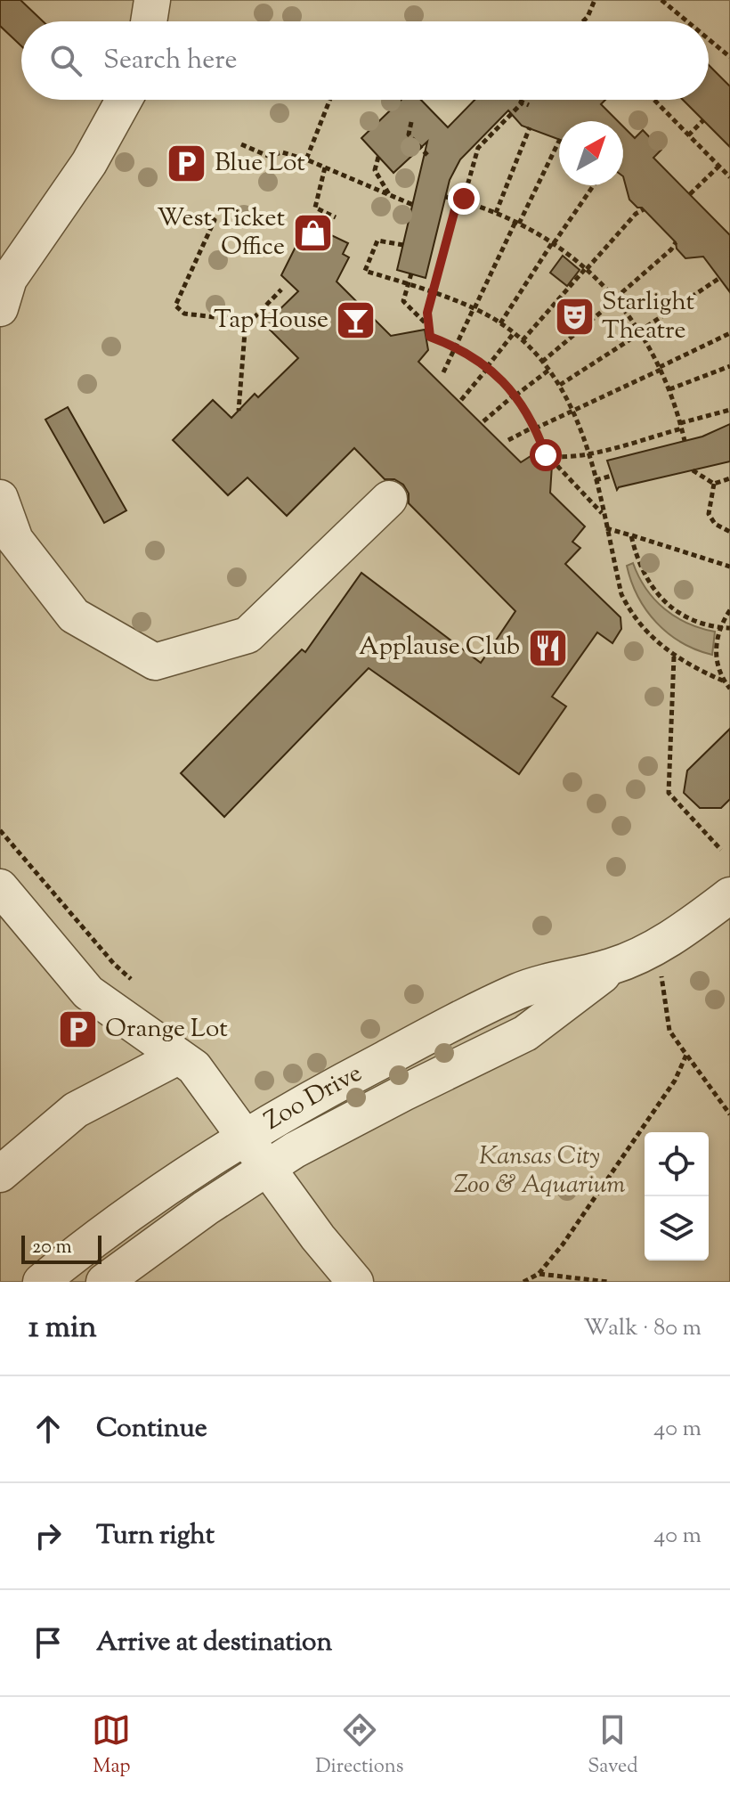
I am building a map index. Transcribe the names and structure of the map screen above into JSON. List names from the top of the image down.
{
  "streets": {
    "street": ["Zoo Drive"]
  },
  "parks": ["Kansas City Zoo & Aquarium"],
  "places": {
    "parking": ["Blue Lot", "Orange Lot"],
    "shop": ["West Ticket Office"],
    "theatre": ["Starlight Theatre"],
    "bar": ["Tap House"],
    "restaurant": ["Applause Club"]
  },
  "scale_bar": "20 m",
  "north": "top right",
  "page": {
    "search": "Search here",
    "scale": "20 m",
    "heading": ["1 min", "Walk · 80 m"],
    "list": [
      ["Continue", "40 m"],
      ["Turn right", "40 m"],
      "Arrive at destination"
    ],
    "nav": ["Map", "Directions", "Saved"]
  }
}
